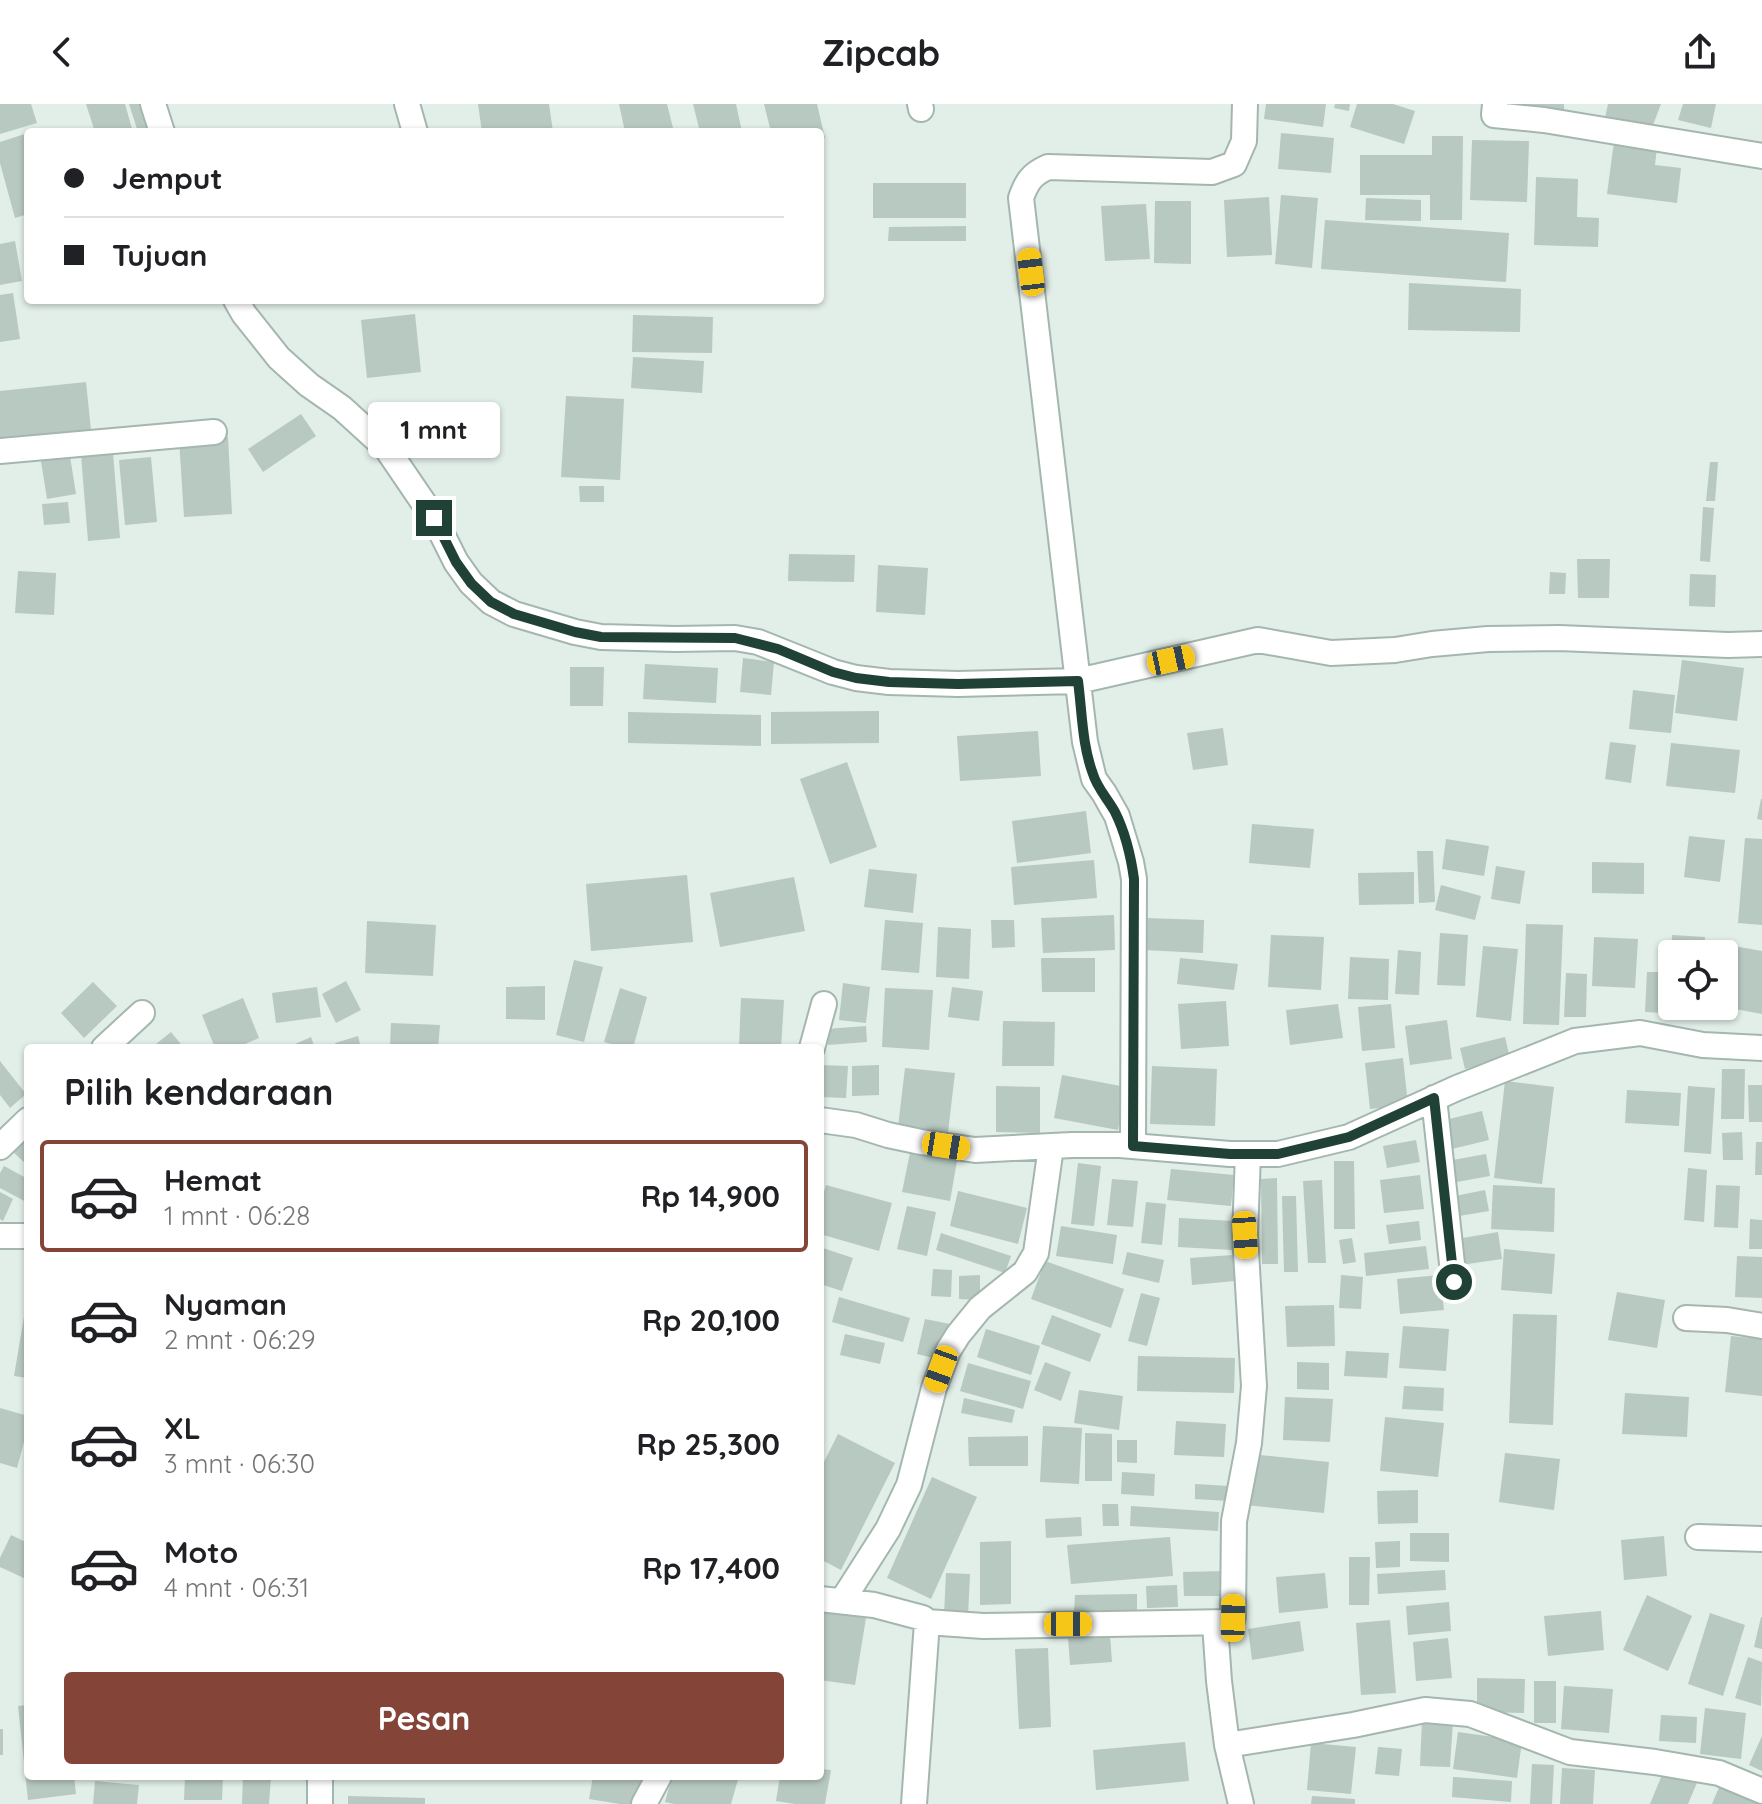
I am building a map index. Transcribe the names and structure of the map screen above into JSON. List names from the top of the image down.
{
  "page": {
    "header": "Zipcab",
    "banner": ["Jemput", "Tujuan"],
    "bubble": "1 mnt",
    "heading": "Pilih kendaraan",
    "list": [
      {
        "name": "Hemat",
        "note": "1 mnt · 06:28",
        "value": "Rp 14,900"
      },
      {
        "name": "Nyaman",
        "note": "2 mnt · 06:29",
        "value": "Rp 20,100"
      },
      {
        "name": "XL",
        "note": "3 mnt · 06:30",
        "value": "Rp 25,300"
      },
      {
        "name": "Moto",
        "note": "4 mnt · 06:31",
        "value": "Rp 17,400"
      }
    ],
    "buttons": "Pesan"
  }
}
